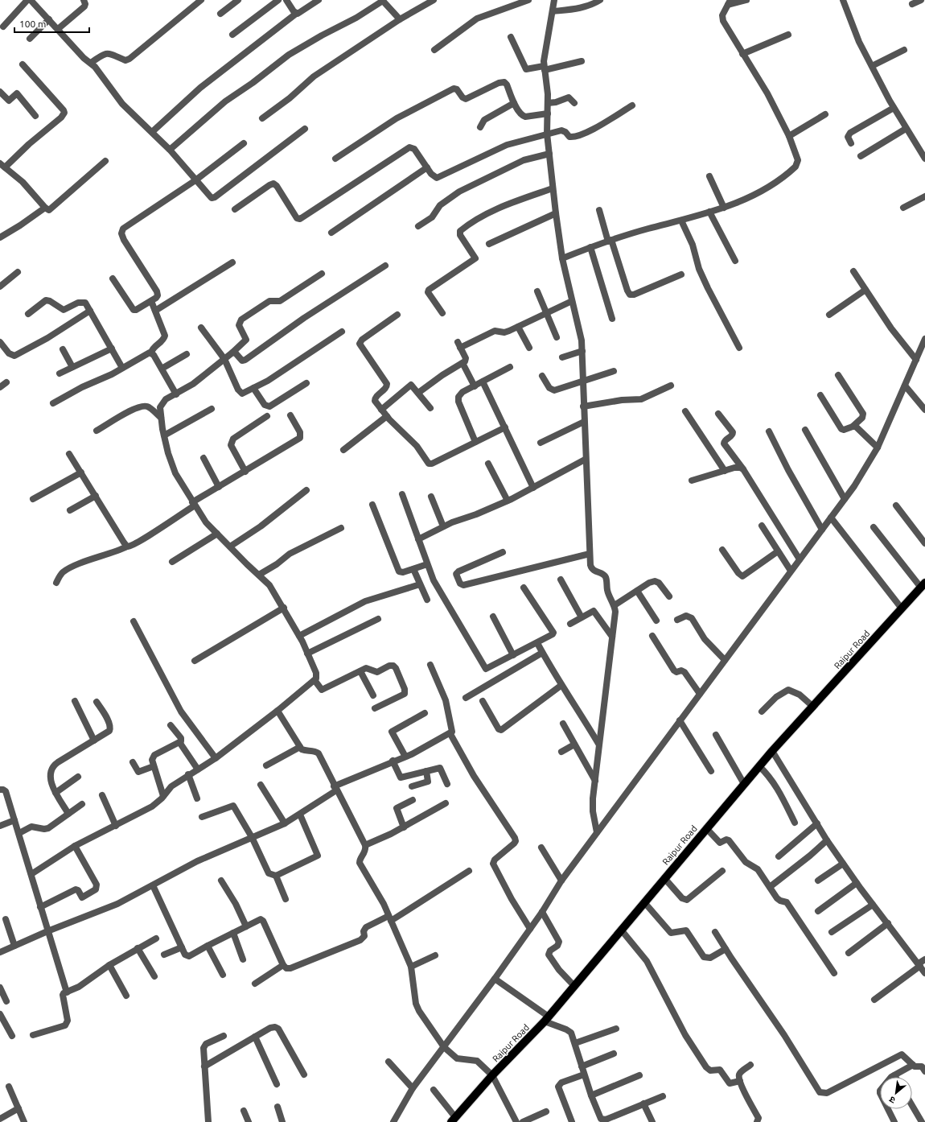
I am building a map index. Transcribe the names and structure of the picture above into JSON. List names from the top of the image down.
{
  "streets": {
    "main road": ["Raipur Road"]
  },
  "scale_bar": "100 m",
  "north": "bottom left"
}
